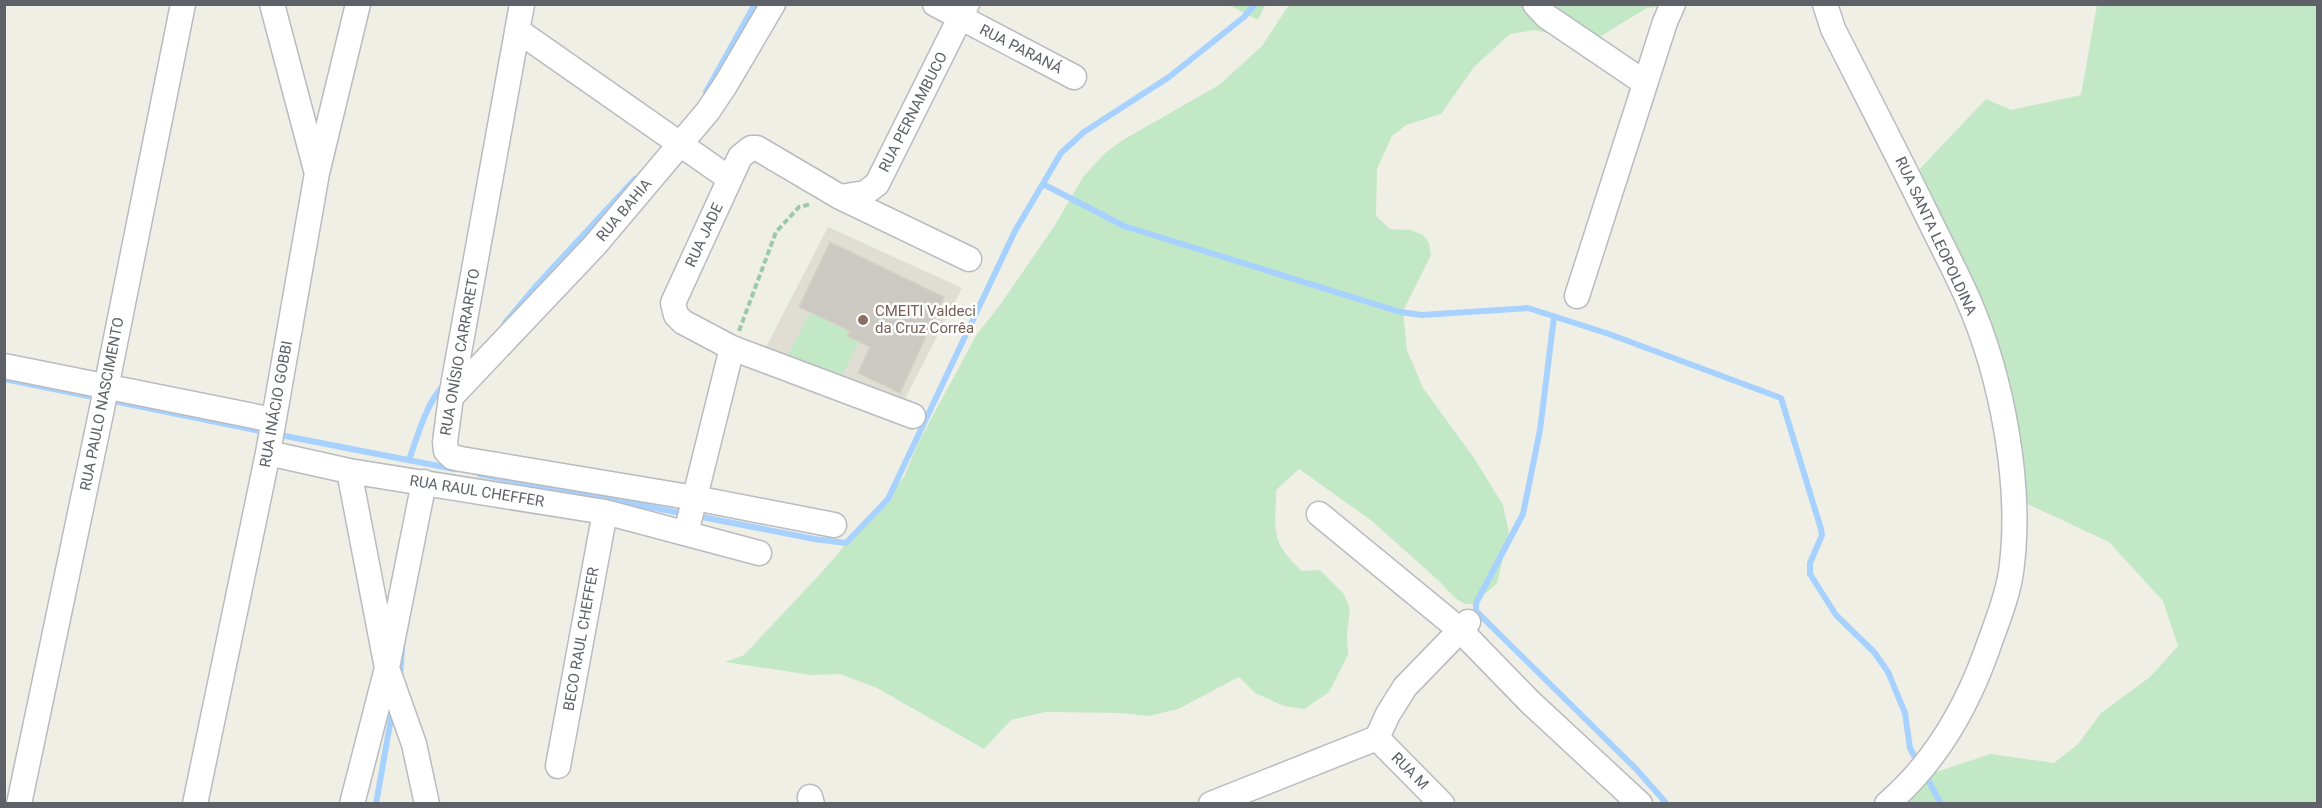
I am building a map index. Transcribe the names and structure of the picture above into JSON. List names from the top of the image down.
{
  "streets": {
    "street": [
      "RUA PARANÁ",
      "RUA PERNAMBUCO",
      "RUA BAHIA",
      "RUA JADE",
      "RUA SANTA LEOPOLDINA",
      "RUA ONÍSIO CARRARETO",
      "RUA PAULO NASCIMENTO",
      "RUA INÁCIO GOBBI",
      "RUA RAUL CHEFFER",
      "BECO RAUL CHEFFER",
      "RUA M"
    ]
  },
  "crossings": [
    ["RUA PARANÁ", "RUA PERNAMBUCO"],
    ["RUA PERNAMBUCO", "RUA JADE"],
    ["RUA BAHIA", "RUA ONÍSIO CARRARETO"],
    ["RUA ONÍSIO CARRARETO", "RUA RAUL CHEFFER"],
    ["RUA INÁCIO GOBBI", "RUA RAUL CHEFFER"],
    ["RUA RAUL CHEFFER", "BECO RAUL CHEFFER"]
  ],
  "places": ["CMEITI Valdeci da Cruz Corrêa"]
}
